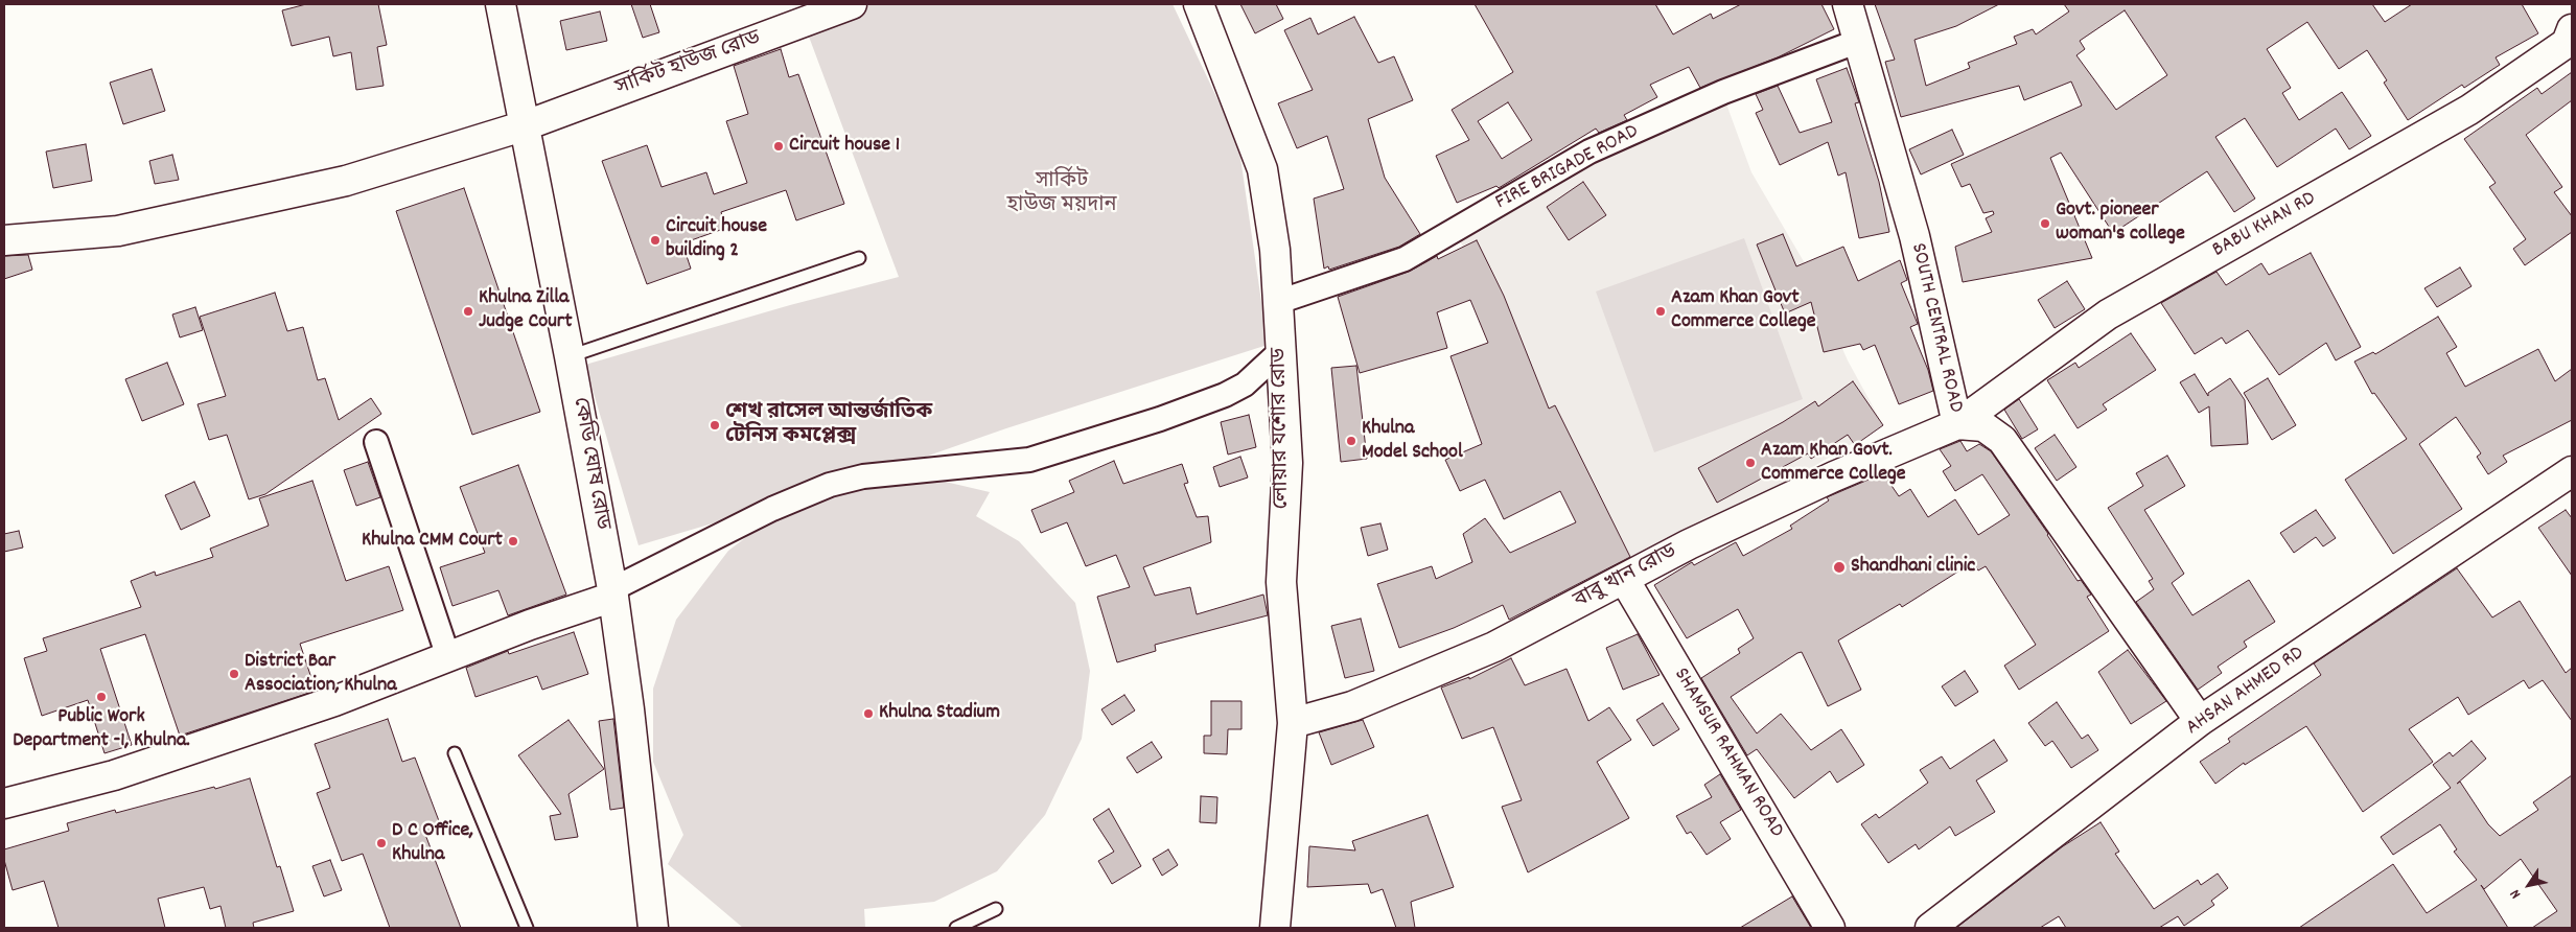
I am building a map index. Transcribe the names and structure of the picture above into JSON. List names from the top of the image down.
{
  "streets": {
    "street": [
      "সার্কিট হাউজ রোড",
      "FIRE BRIGADE ROAD",
      "BABU KHAN RD",
      "SOUTH CENTRAL ROAD",
      "লোয়ার যশোর রোড",
      "কেডি ঘোষ রোড",
      "বাবু খান রোড",
      "AHSAN AHMED RD",
      "SHAMSUR RAHMAN ROAD"
    ]
  },
  "crossings": [
    ["সার্কিট হাউজ রোড", "কেডি ঘোষ রোড"],
    ["FIRE BRIGADE ROAD", "SOUTH CENTRAL ROAD"],
    ["FIRE BRIGADE ROAD", "লোয়ার যশোর রোড"],
    ["BABU KHAN RD", "SOUTH CENTRAL ROAD"],
    ["BABU KHAN RD", "বাবু খান রোড"],
    ["SOUTH CENTRAL ROAD", "বাবু খান রোড"],
    ["SOUTH CENTRAL ROAD", "AHSAN AHMED RD"],
    ["লোয়ার যশোর রোড", "বাবু খান রোড"],
    ["বাবু খান রোড", "SHAMSUR RAHMAN ROAD"]
  ],
  "parks": ["সার্কিট হাউজ ময়দান"],
  "places": [
    "Circuit house 1",
    "Govt. pioneer woman's college",
    "Circuit house building 2",
    "Khulna Zilla Judge Court",
    "Azam Khan Govt Commerce College",
    "শেখ রাসেল আন্তর্জাতিক টেনিস কমপ্লেক্স",
    "Khulna Model School",
    "Azam Khan Govt. Commerce College",
    "Khulna CMM Court",
    "Shandhani clinic",
    "District Bar Association, Khulna",
    "Public Work Department -1, Khulna.",
    "Khulna Stadium",
    "D C Office, Khulna"
  ],
  "north": "bottom left"
}
